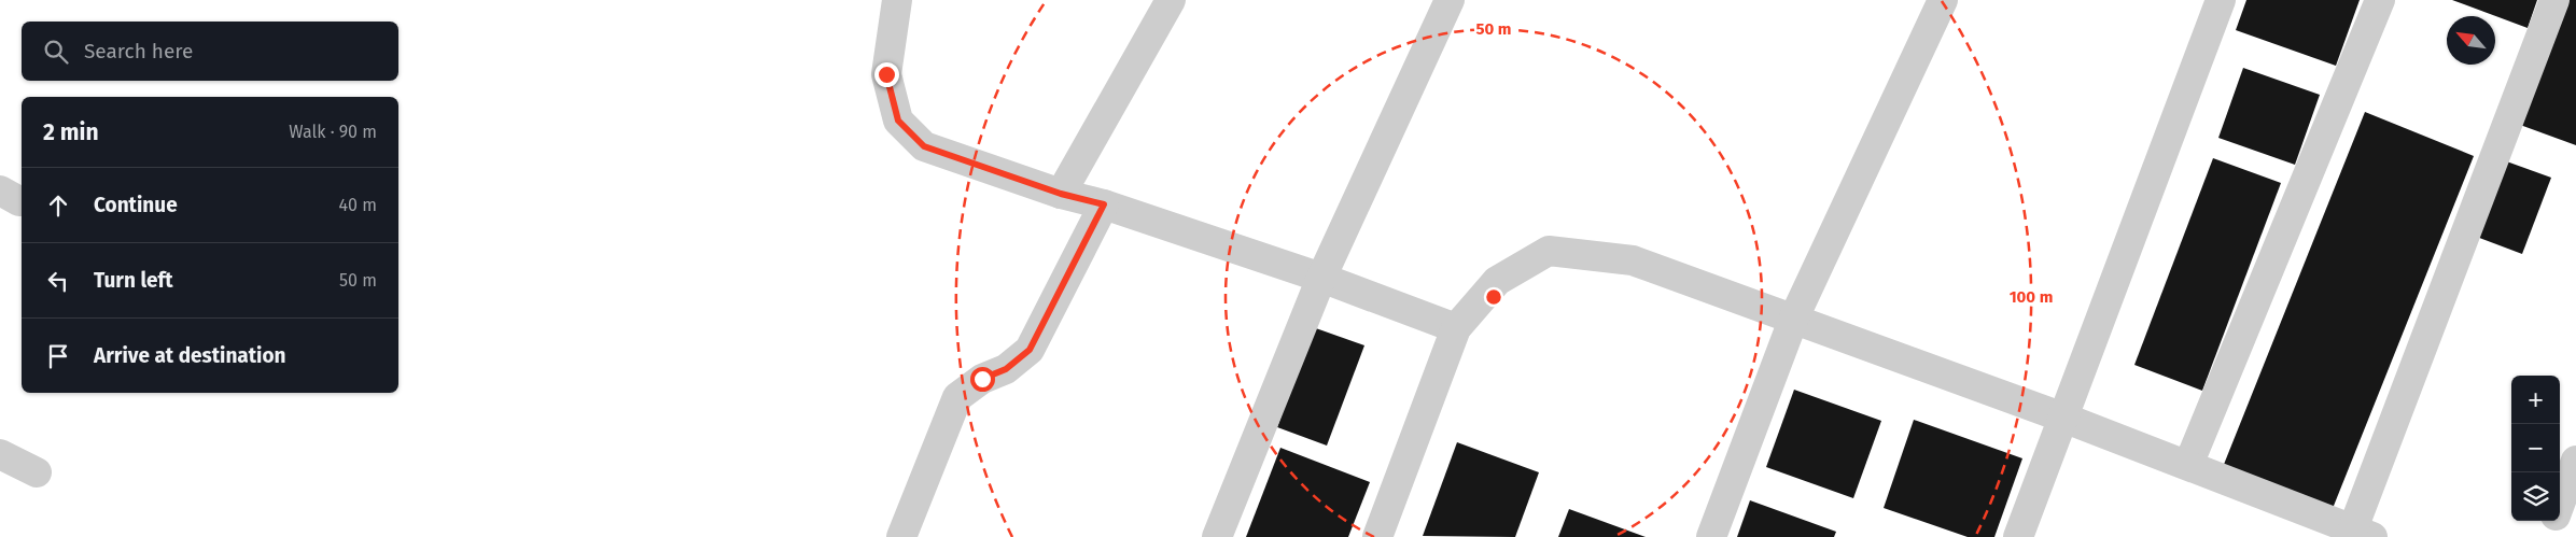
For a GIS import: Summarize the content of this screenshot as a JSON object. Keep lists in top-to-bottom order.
{
  "north": "top left",
  "page": {
    "search": "Search here",
    "heading": ["2 min", "Walk · 90 m"],
    "list": [
      ["Continue", "40 m"],
      ["Turn left", "50 m"],
      "Arrive at destination"
    ],
    "map_buttons": ["+", "−"]
  },
  "rings": ["50 m", "100 m"]
}
